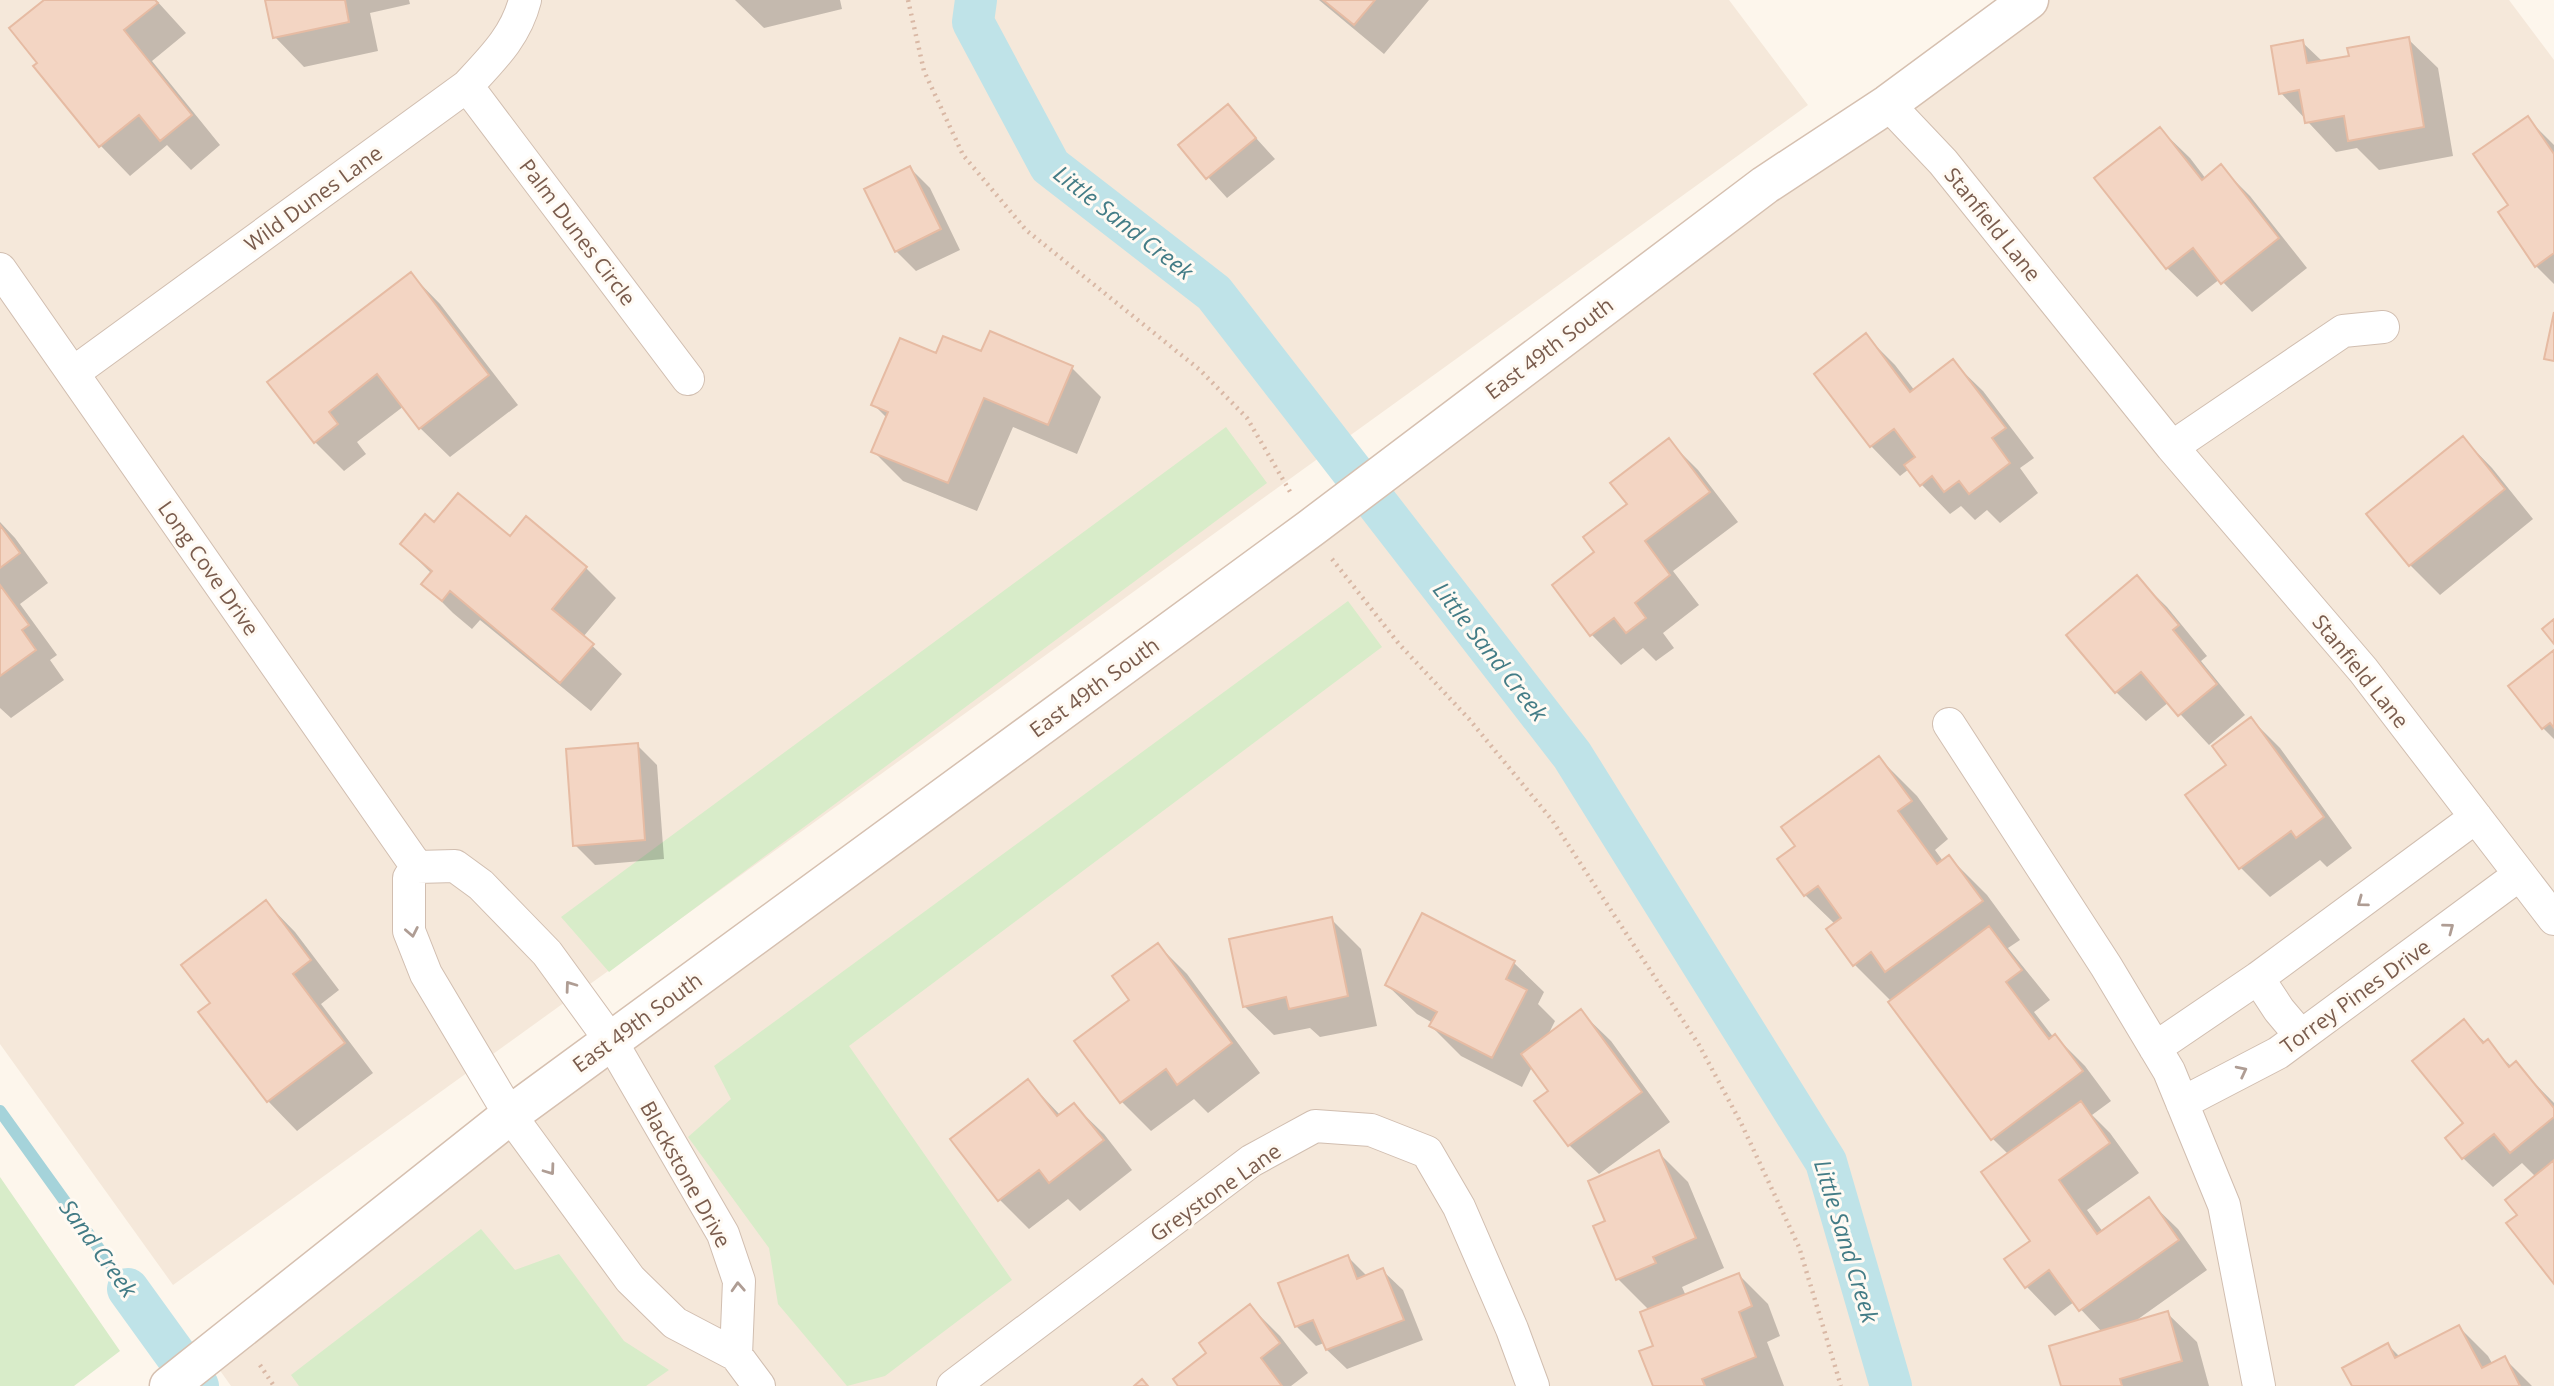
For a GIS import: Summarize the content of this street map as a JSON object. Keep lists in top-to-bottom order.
{
  "streets": {
    "street": [
      "Wild Dunes Lane",
      "Stanfield Lane",
      "Palm Dunes Circle",
      "East 49th South",
      "Long Cove Drive",
      "Torrey Pines Drive",
      "Blackstone Drive",
      "Greystone Lane"
    ]
  },
  "crossings": [
    ["Wild Dunes Lane", "Palm Dunes Circle"],
    ["Wild Dunes Lane", "Long Cove Drive"],
    ["Stanfield Lane", "East 49th South"],
    ["Stanfield Lane", "Torrey Pines Drive"],
    ["East 49th South", "Blackstone Drive"]
  ],
  "water": ["Little Sand Creek", "Sand Creek"]
}
